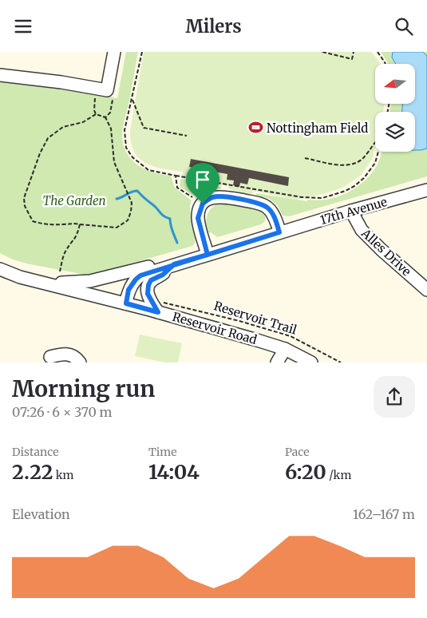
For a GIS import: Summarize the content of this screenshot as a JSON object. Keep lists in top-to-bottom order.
{
  "streets": {
    "street": ["17th Avenue", "Alles Drive", "Reservoir Road"],
    "path": ["Reservoir Trail"]
  },
  "crossings": [
    ["17th Avenue", "Alles Drive"],
    ["17th Avenue", "Reservoir Road"],
    ["Reservoir Trail", "Reservoir Road"]
  ],
  "parks": ["The Garden"],
  "places": {
    "sports": ["Nottingham Field"]
  },
  "north": "left",
  "page": {
    "header": "Milers",
    "heading": ["Morning run", "07:26 · 6 × 370 m"],
    "stats": [
      ["Distance", "2.22 km"],
      ["Time", "14:04"],
      ["Pace", "6:20 /km"]
    ],
    "chart": ["Elevation", "162–167 m"]
  }
}
